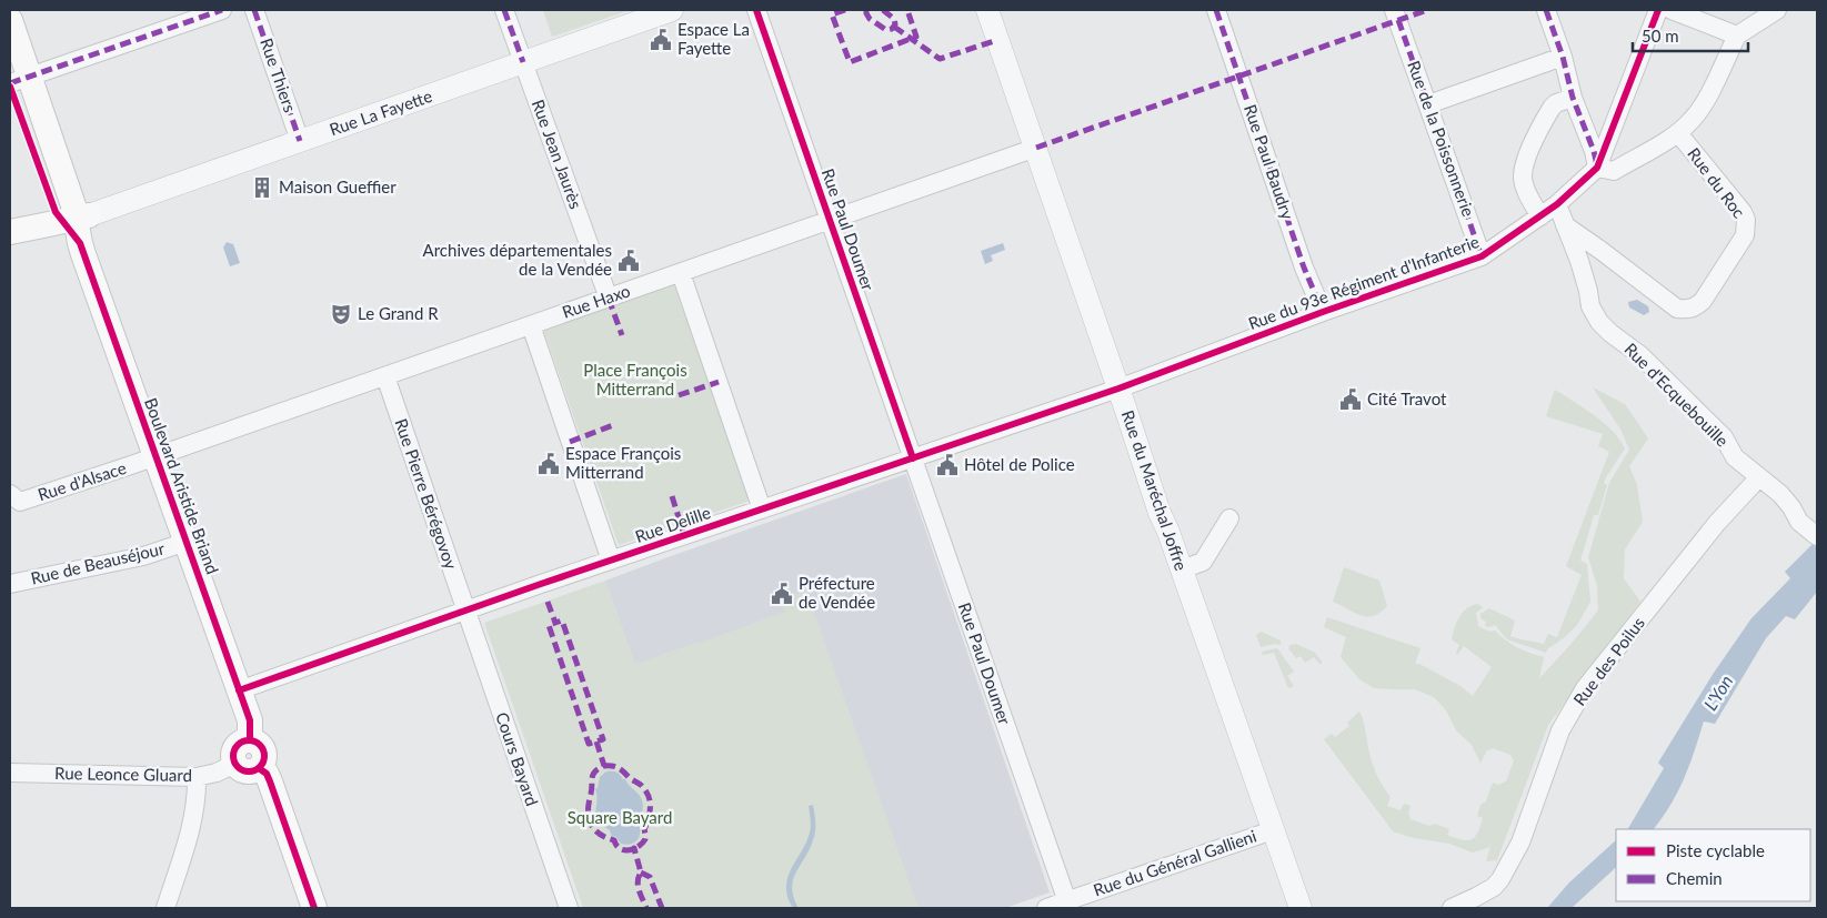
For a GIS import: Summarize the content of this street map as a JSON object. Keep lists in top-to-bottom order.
{
  "streets": {
    "main road": ["Boulevard Aristide Briand"],
    "street": [
      "Rue Thiers",
      "Rue La Fayette",
      "Rue de la Poissonnerie",
      "Rue Jean Jaurès",
      "Rue Paul Baudry",
      "Rue du Roc",
      "Rue Paul Doumer",
      "Rue du 93e Régiment d'Infanterie",
      "Rue Haxo",
      "Rue d'Ecquebouille",
      "Rue d'Alsace",
      "Rue du Maréchal Joffre",
      "Rue Pierre Bérégovoy",
      "Rue Delille",
      "Rue de Beauséjour",
      "Rue des Poilus",
      "Cours Bayard",
      "Rue Leonce Gluard",
      "Rue du Général Gallieni"
    ]
  },
  "crossings": [
    ["Rue Thiers", "Rue La Fayette"],
    ["Rue La Fayette", "Rue Jean Jaurès"],
    ["Rue La Fayette", "Boulevard Aristide Briand"],
    ["Rue de la Poissonnerie", "Rue du 93e Régiment d'Infanterie"],
    ["Rue Jean Jaurès", "Rue Haxo"],
    ["Rue Paul Baudry", "Rue du 93e Régiment d'Infanterie"],
    ["Rue du Roc", "Rue d'Ecquebouille"],
    ["Rue Paul Doumer", "Rue Haxo"],
    ["Rue Paul Doumer", "Rue Delille"],
    ["Rue Paul Doumer", "Rue du Général Gallieni"],
    ["Rue du 93e Régiment d'Infanterie", "Rue d'Ecquebouille"],
    ["Rue du 93e Régiment d'Infanterie", "Rue du Maréchal Joffre"],
    ["Rue du 93e Régiment d'Infanterie", "Rue Delille"],
    ["Rue Haxo", "Rue d'Alsace"],
    ["Rue Haxo", "Boulevard Aristide Briand"],
    ["Rue Haxo", "Rue du Maréchal Joffre"],
    ["Rue Haxo", "Rue Pierre Bérégovoy"],
    ["Rue d'Ecquebouille", "Rue des Poilus"],
    ["Rue d'Alsace", "Boulevard Aristide Briand"],
    ["Boulevard Aristide Briand", "Rue Delille"],
    ["Boulevard Aristide Briand", "Rue de Beauséjour"],
    ["Boulevard Aristide Briand", "Rue Leonce Gluard"],
    ["Rue du Maréchal Joffre", "Rue Delille"],
    ["Rue du Maréchal Joffre", "Rue du Général Gallieni"],
    ["Rue Pierre Bérégovoy", "Rue Delille"],
    ["Rue Pierre Bérégovoy", "Cours Bayard"],
    ["Rue Delille", "Cours Bayard"]
  ],
  "water": ["L'Yon"],
  "parks": ["Place François Mitterrand", "Square Bayard"],
  "places": {
    "public building": [
      "Espace La Fayette",
      "Archives départementales de la Vendée",
      "Cité Travot",
      "Espace François Mitterrand",
      "Hôtel de Police",
      "Préfecture de Vendée"
    ],
    "building": ["Maison Gueffier"],
    "theatre": ["Le Grand R"]
  },
  "legend": ["Piste cyclable", "Chemin"],
  "scale_bar": "50 m"
}
